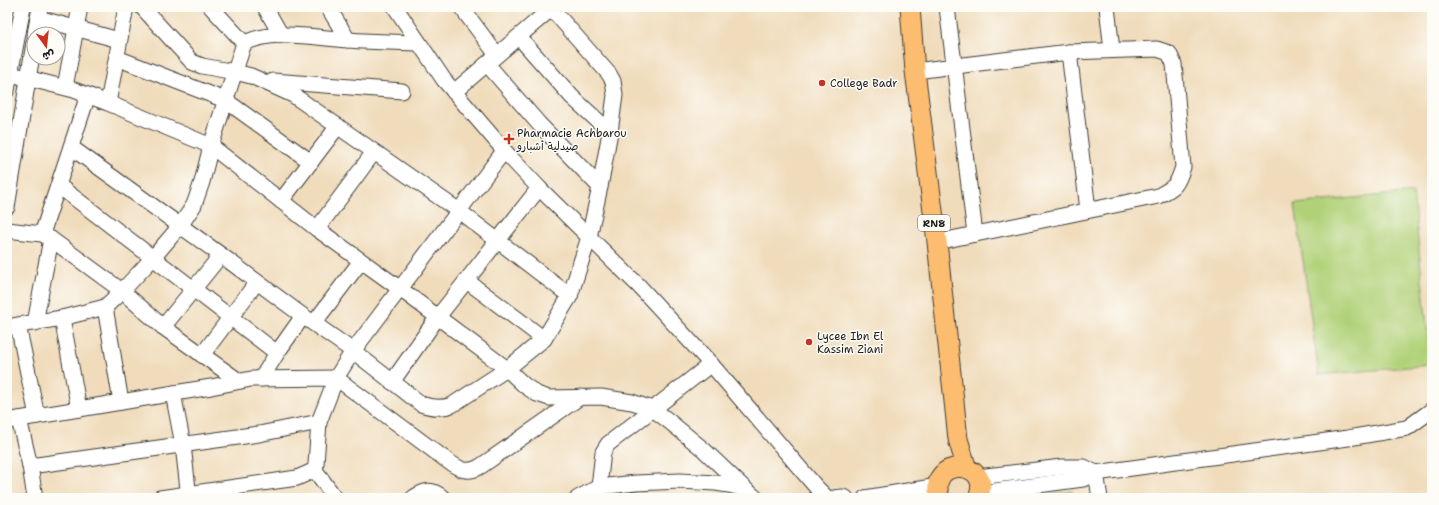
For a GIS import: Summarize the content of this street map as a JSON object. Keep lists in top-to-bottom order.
{
  "streets": {
    "main road": ["RN8"]
  },
  "places": {
    "other": ["College Badr", "Lycee Ibn El Kassim Ziani"],
    "health": ["Pharmacie Achbarou صيدلية أشبارو"]
  },
  "north": "bottom"
}
